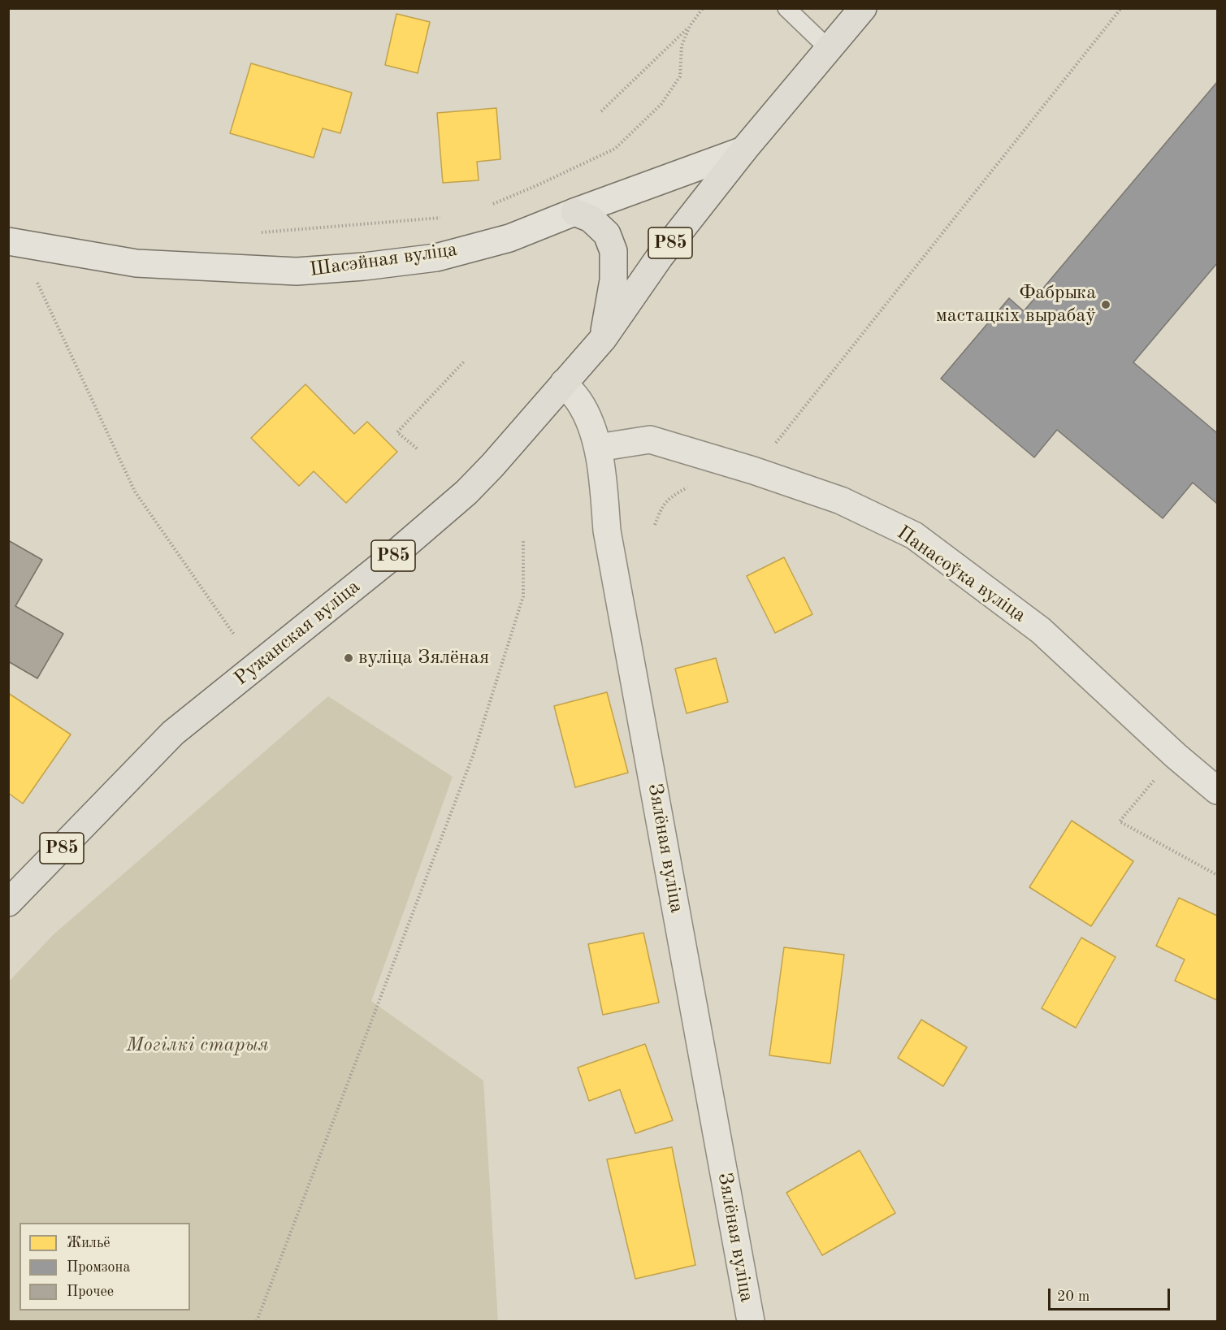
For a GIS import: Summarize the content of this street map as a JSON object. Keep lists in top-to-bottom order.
{
  "streets": {
    "main road": ["Р85", "Ружанская вуліца"],
    "street": ["Шасэйная вуліца", "Панасоўка вуліца", "Зялёная вуліца"]
  },
  "crossings": [
    ["Р85", "Шасэйная вуліца"],
    ["Р85", "Ружанская вуліца"],
    ["Шасэйная вуліца", "Ружанская вуліца"],
    ["Панасоўка вуліца", "Зялёная вуліца"],
    ["Ружанская вуліца", "Зялёная вуліца"]
  ],
  "parks": ["Могілкі старыя"],
  "places": ["Фабрыка мастацкіх вырабаў", "вуліца Зялёная"],
  "legend": ["Жильё", "Промзона", "Прочее"],
  "scale_bar": "20 m"
}
